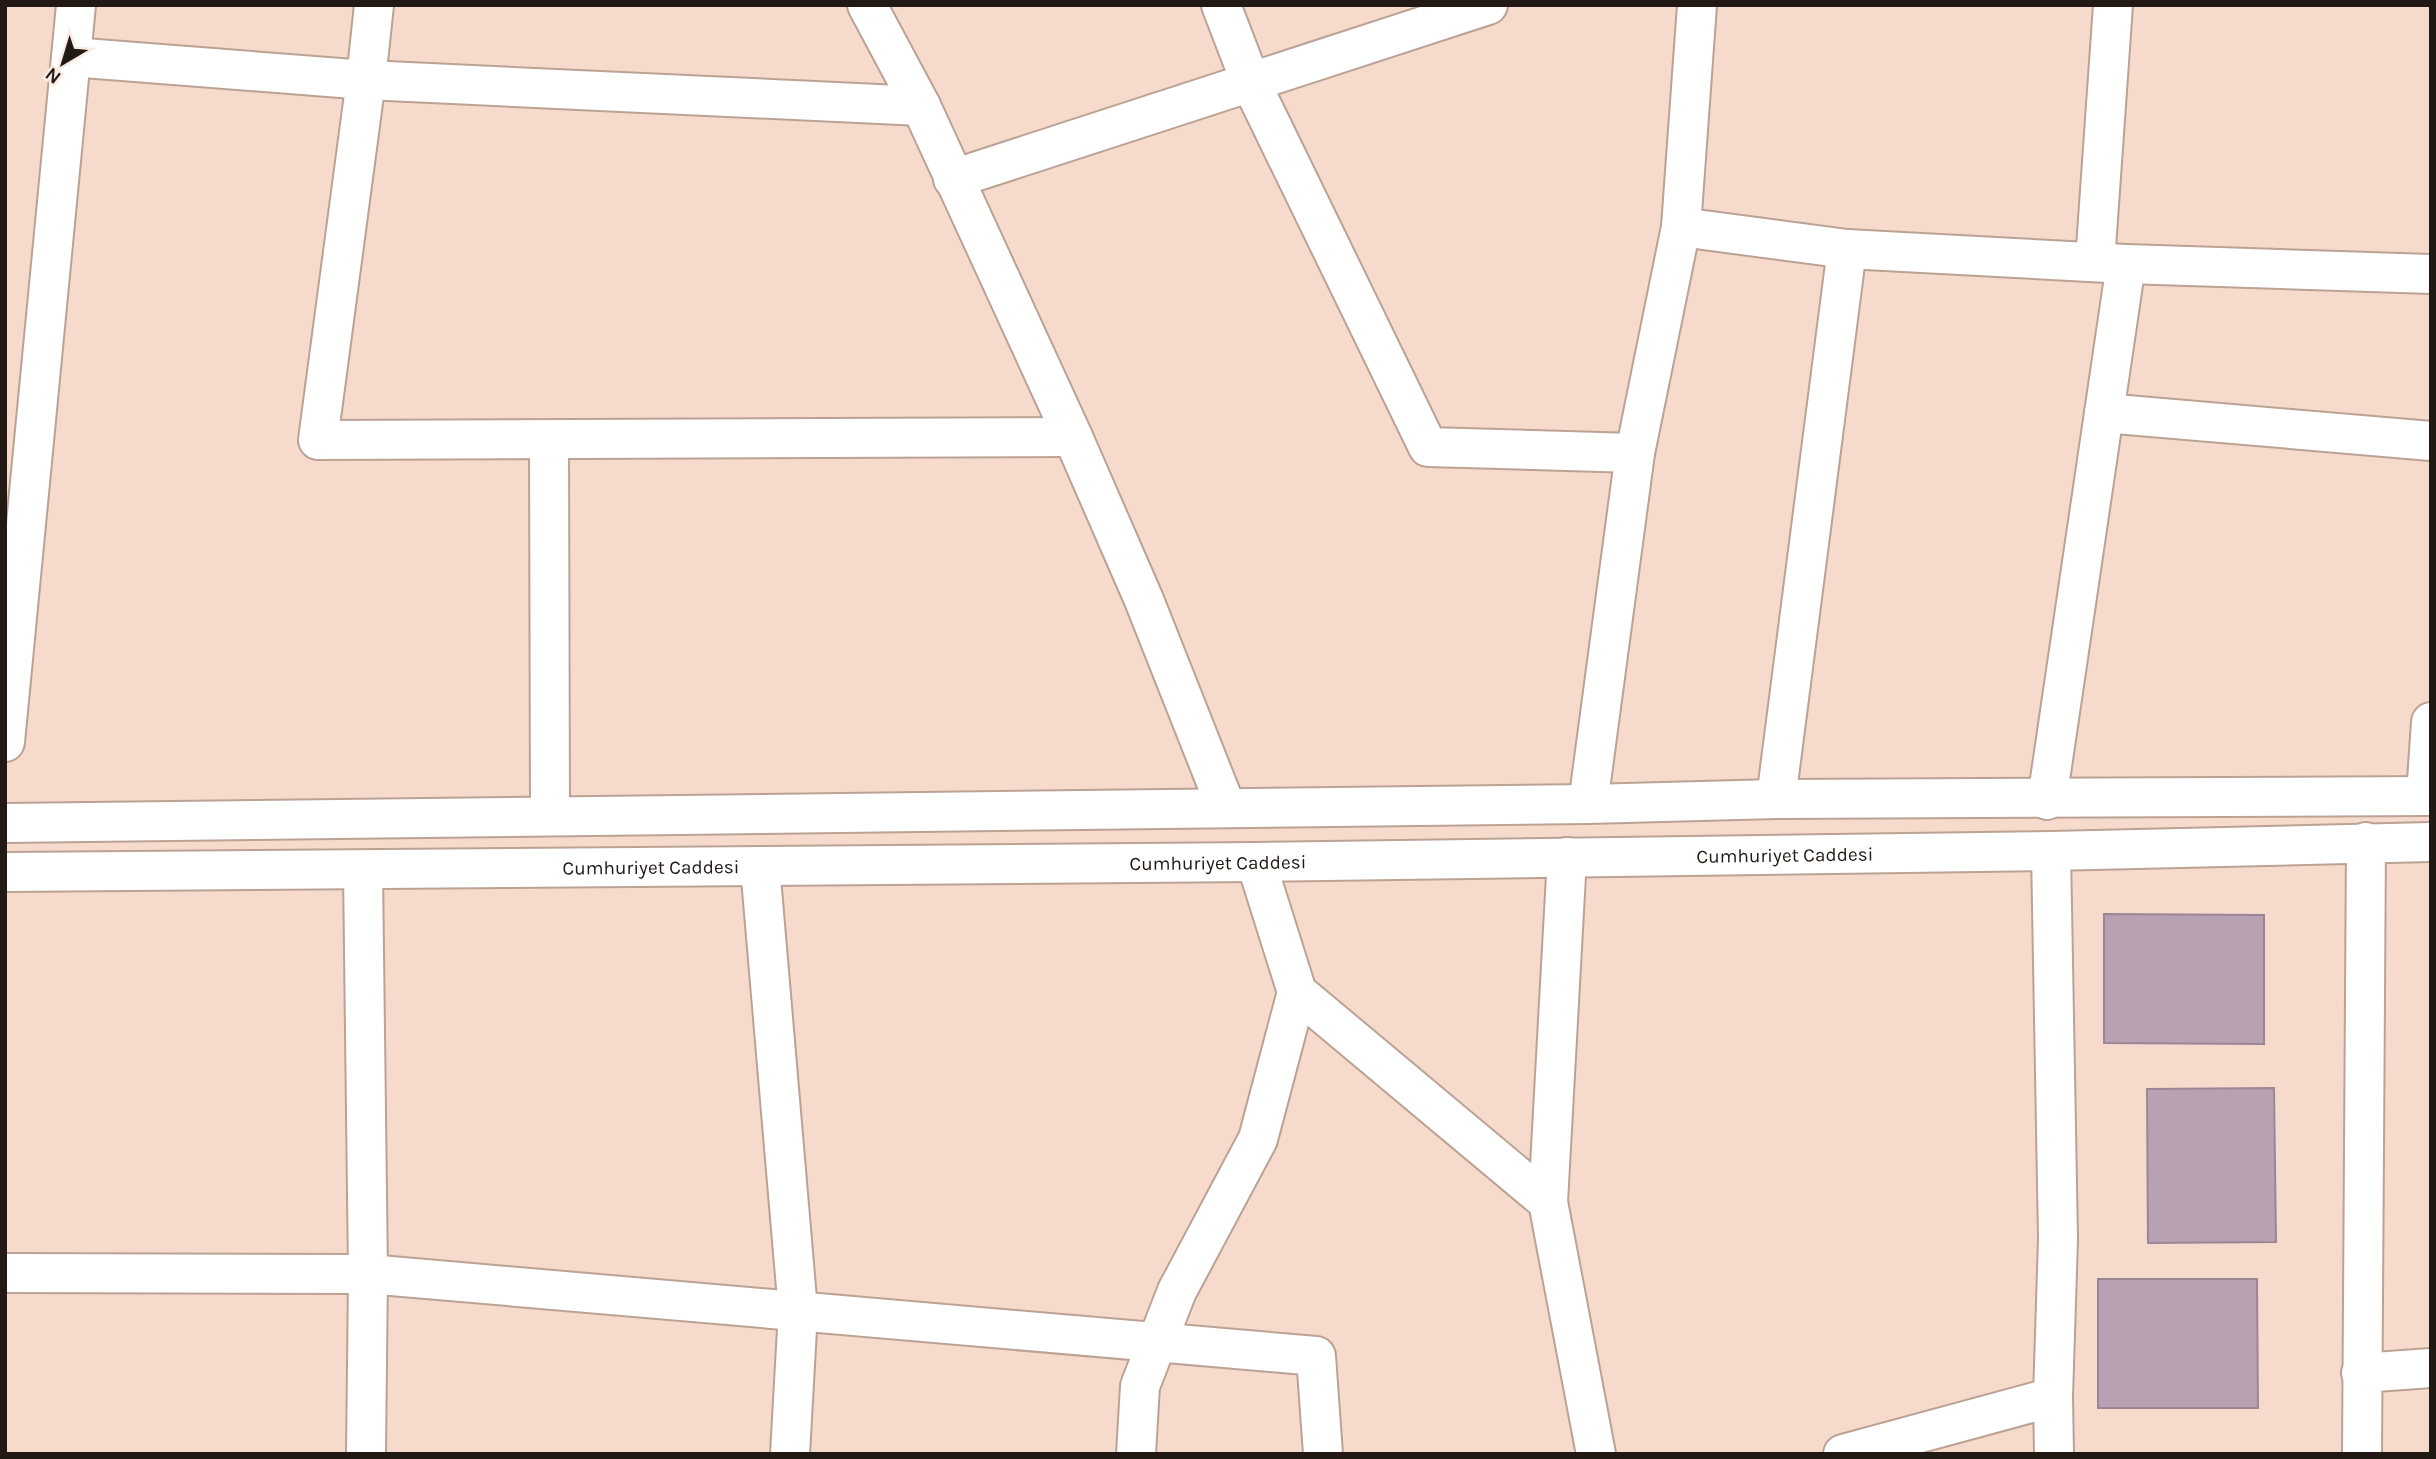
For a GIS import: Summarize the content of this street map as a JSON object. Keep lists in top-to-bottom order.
{
  "streets": {
    "street": ["Cumhuriyet Caddesi"]
  },
  "north": "bottom left"
}
